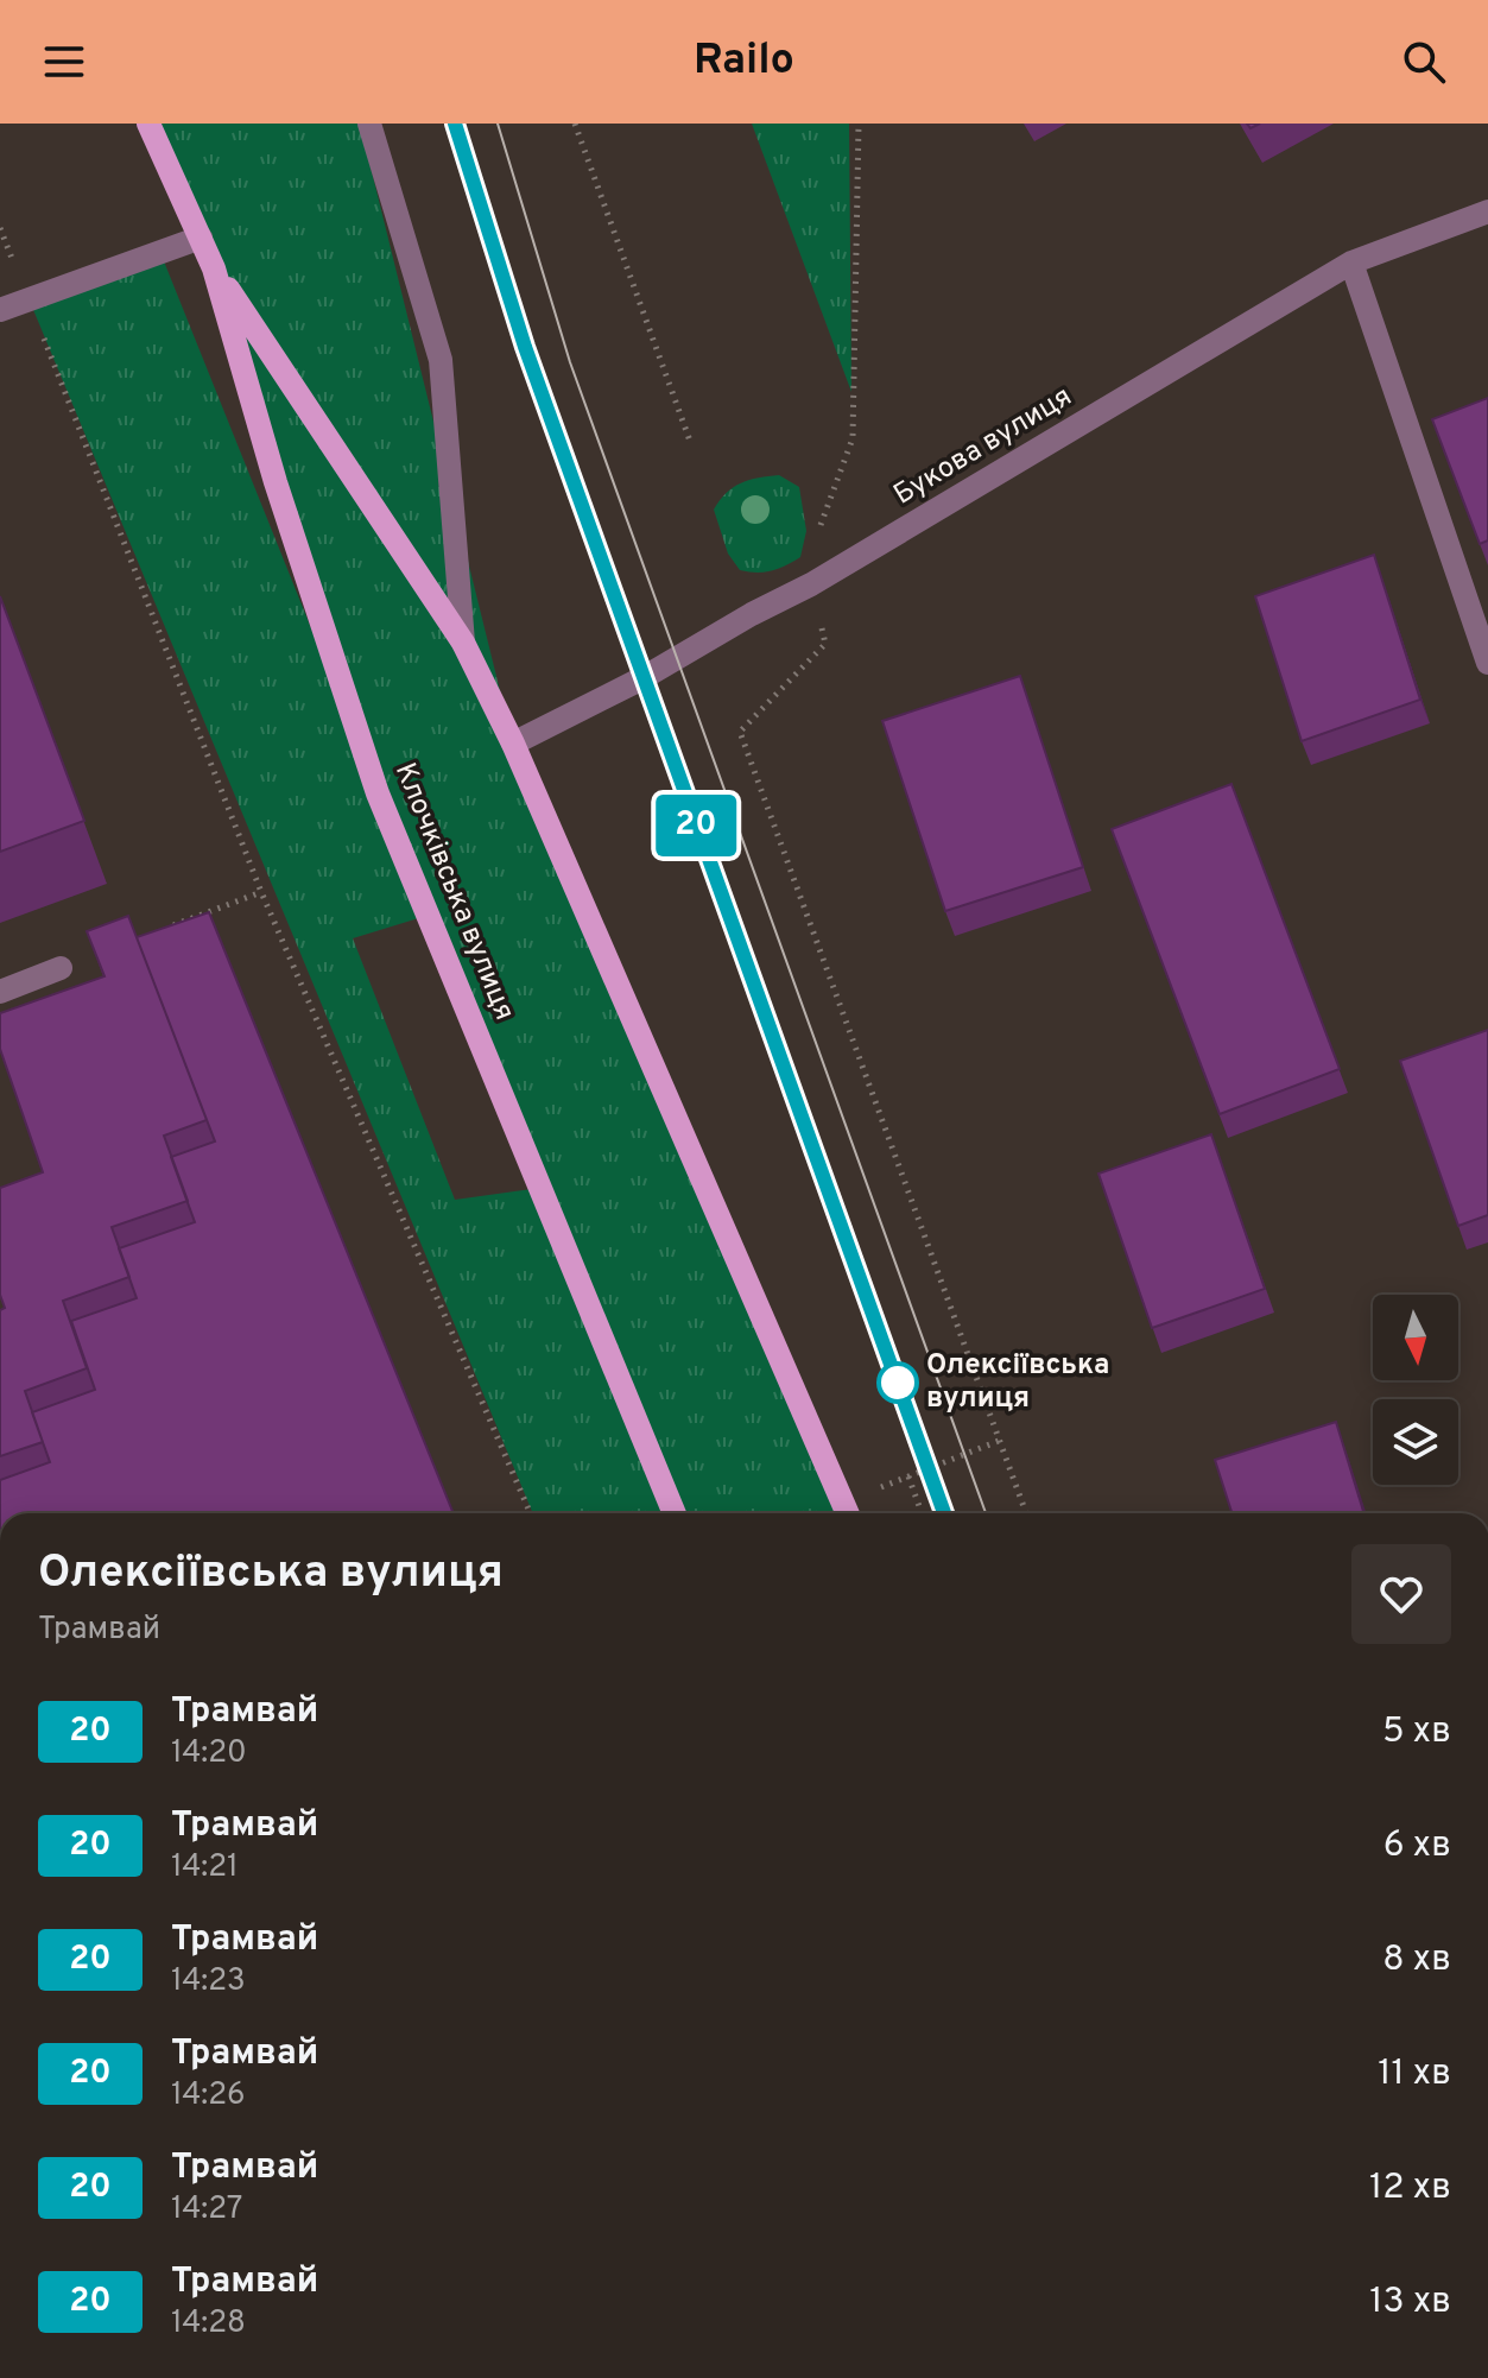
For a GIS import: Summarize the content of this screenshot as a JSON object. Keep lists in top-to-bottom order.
{
  "streets": {
    "main road": ["Клочківська вулиця"],
    "street": ["Букова вулиця"]
  },
  "crossings": [
    ["Букова вулиця", "Клочківська вулиця"]
  ],
  "places": ["Олексіївська вулиця"],
  "lines": ["tram line 20"],
  "north": "bottom",
  "page": {
    "header": "Railo",
    "on_map": "20",
    "heading": ["Олексіївська вулиця", "Трамвай"],
    "list": [
      {
        "mark": "20",
        "name": "Трамвай",
        "note": "14:20",
        "value": "5 хв"
      },
      {
        "mark": "20",
        "name": "Трамвай",
        "note": "14:21",
        "value": "6 хв"
      },
      {
        "mark": "20",
        "name": "Трамвай",
        "note": "14:23",
        "value": "8 хв"
      },
      {
        "mark": "20",
        "name": "Трамвай",
        "note": "14:26",
        "value": "11 хв"
      },
      {
        "mark": "20",
        "name": "Трамвай",
        "note": "14:27",
        "value": "12 хв"
      },
      {
        "mark": "20",
        "name": "Трамвай",
        "note": "14:28",
        "value": "13 хв"
      }
    ]
  }
}
